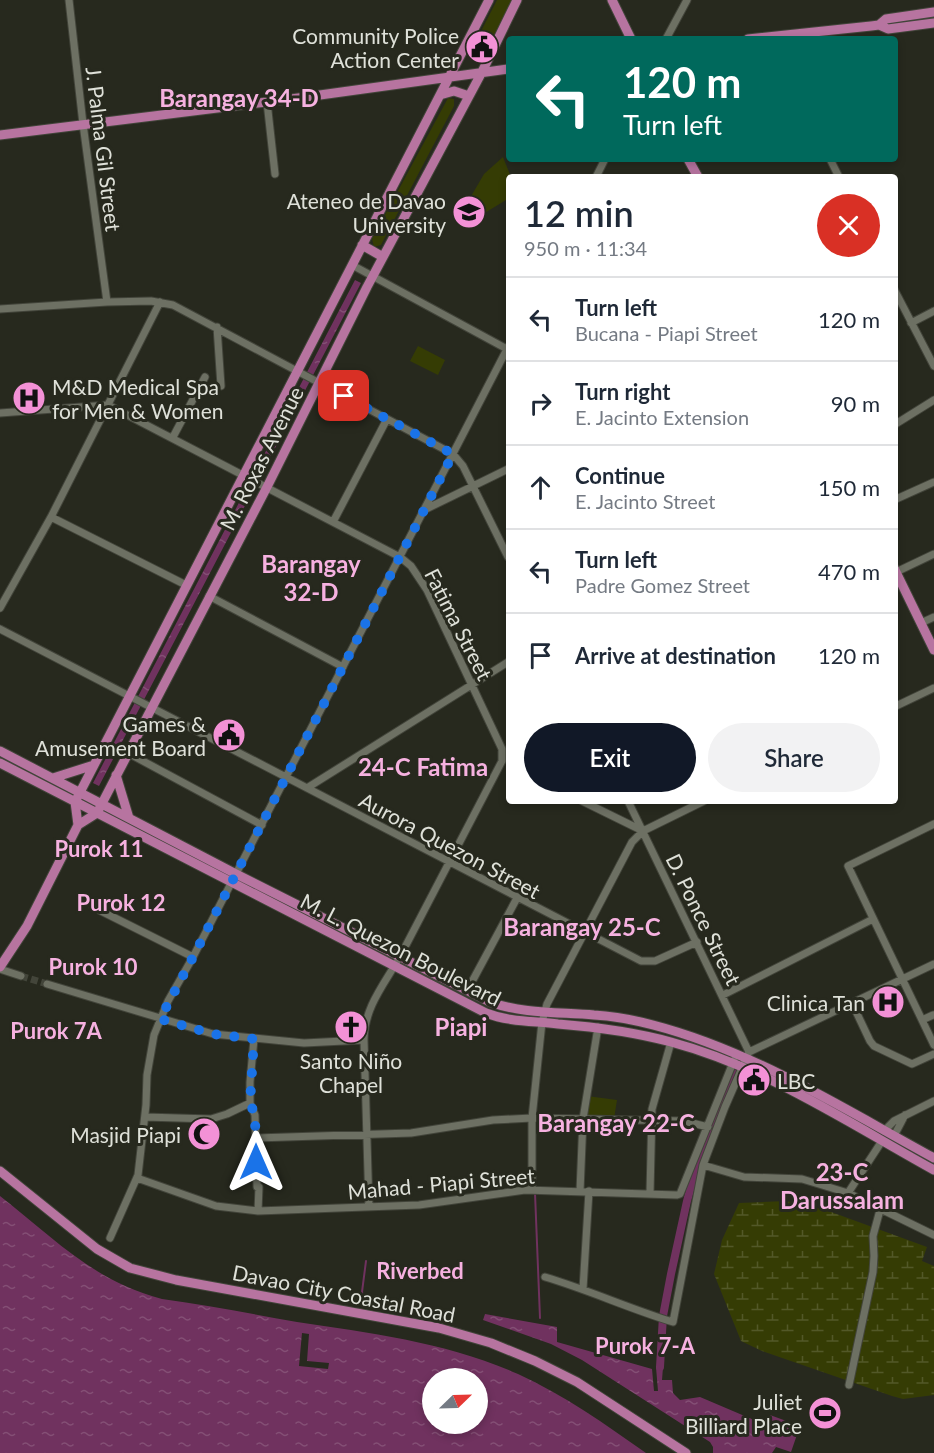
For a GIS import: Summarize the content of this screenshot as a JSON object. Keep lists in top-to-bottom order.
{
  "streets": {
    "main road": ["M. Roxas Avenue", "M. L. Quezon Boulevard", "Davao City Coastal Road"],
    "street": [
      "J. Palma Gil Street",
      "Fatima Street",
      "Aurora Quezon Street",
      "D. Ponce Street",
      "Mahad - Piapi Street"
    ]
  },
  "crossings": [
    ["M. Roxas Avenue", "Aurora Quezon Street"],
    ["M. Roxas Avenue", "M. L. Quezon Boulevard"],
    ["Fatima Street", "Aurora Quezon Street"],
    ["Fatima Street", "M. L. Quezon Boulevard"],
    ["Fatima Street", "Mahad - Piapi Street"],
    ["Aurora Quezon Street", "D. Ponce Street"],
    ["D. Ponce Street", "M. L. Quezon Boulevard"]
  ],
  "districts": [
    "Barangay 34-D",
    "Barangay 32-D",
    "24-C Fatima",
    "Purok 11",
    "Purok 12",
    "Barangay 25-C",
    "Purok 10",
    "Piapi",
    "Purok 7A",
    "Barangay 22-C",
    "23-C Darussalam",
    "Riverbed",
    "Purok 7-A"
  ],
  "places": {
    "public building": ["Community Police Action Center", "Games & Amusement Board", "LBC"],
    "school or university": ["Ateneo de Davao University"],
    "hospital": ["M&D Medical Spa for Men & Women", "Clinica Tan"],
    "church": ["Santo Niño Chapel"],
    "mosque": ["Masjid Piapi"],
    "sports": ["Juliet Billiard Place"]
  },
  "north": "top right",
  "page": {
    "turn": ["120 m", "Turn left"],
    "heading": ["12 min", "950 m · 11:34"],
    "list": [
      {
        "name": "Turn left",
        "note": "Bucana - Piapi Street",
        "value": "120 m"
      },
      {
        "name": "Turn right",
        "note": "E. Jacinto Extension",
        "value": "90 m"
      },
      {
        "name": "Continue",
        "note": "E. Jacinto Street",
        "value": "150 m"
      },
      {
        "name": "Turn left",
        "note": "Padre Gomez Street",
        "value": "470 m"
      },
      {
        "name": "Arrive at destination",
        "value": "120 m"
      }
    ],
    "buttons": ["Exit", "Share"]
  }
}
